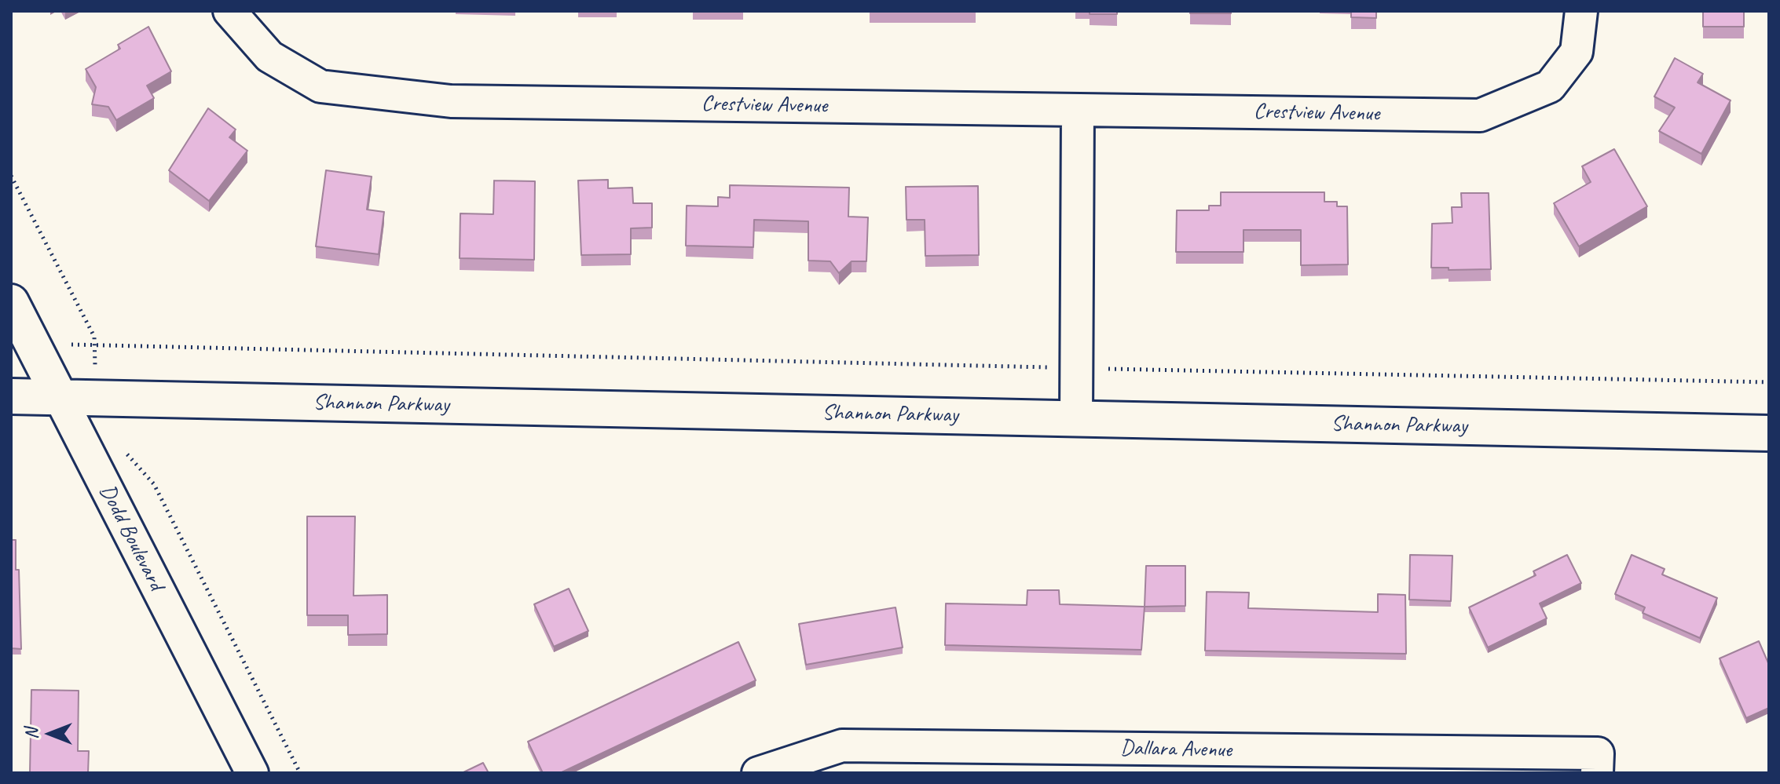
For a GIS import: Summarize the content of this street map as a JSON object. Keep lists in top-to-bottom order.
{
  "streets": {
    "street": [
      "Crestview Avenue",
      "Shannon Parkway",
      "Dodd Boulevard",
      "Dallara Avenue"
    ]
  },
  "crossings": [
    ["Shannon Parkway", "Dodd Boulevard"]
  ],
  "north": "left"
}
